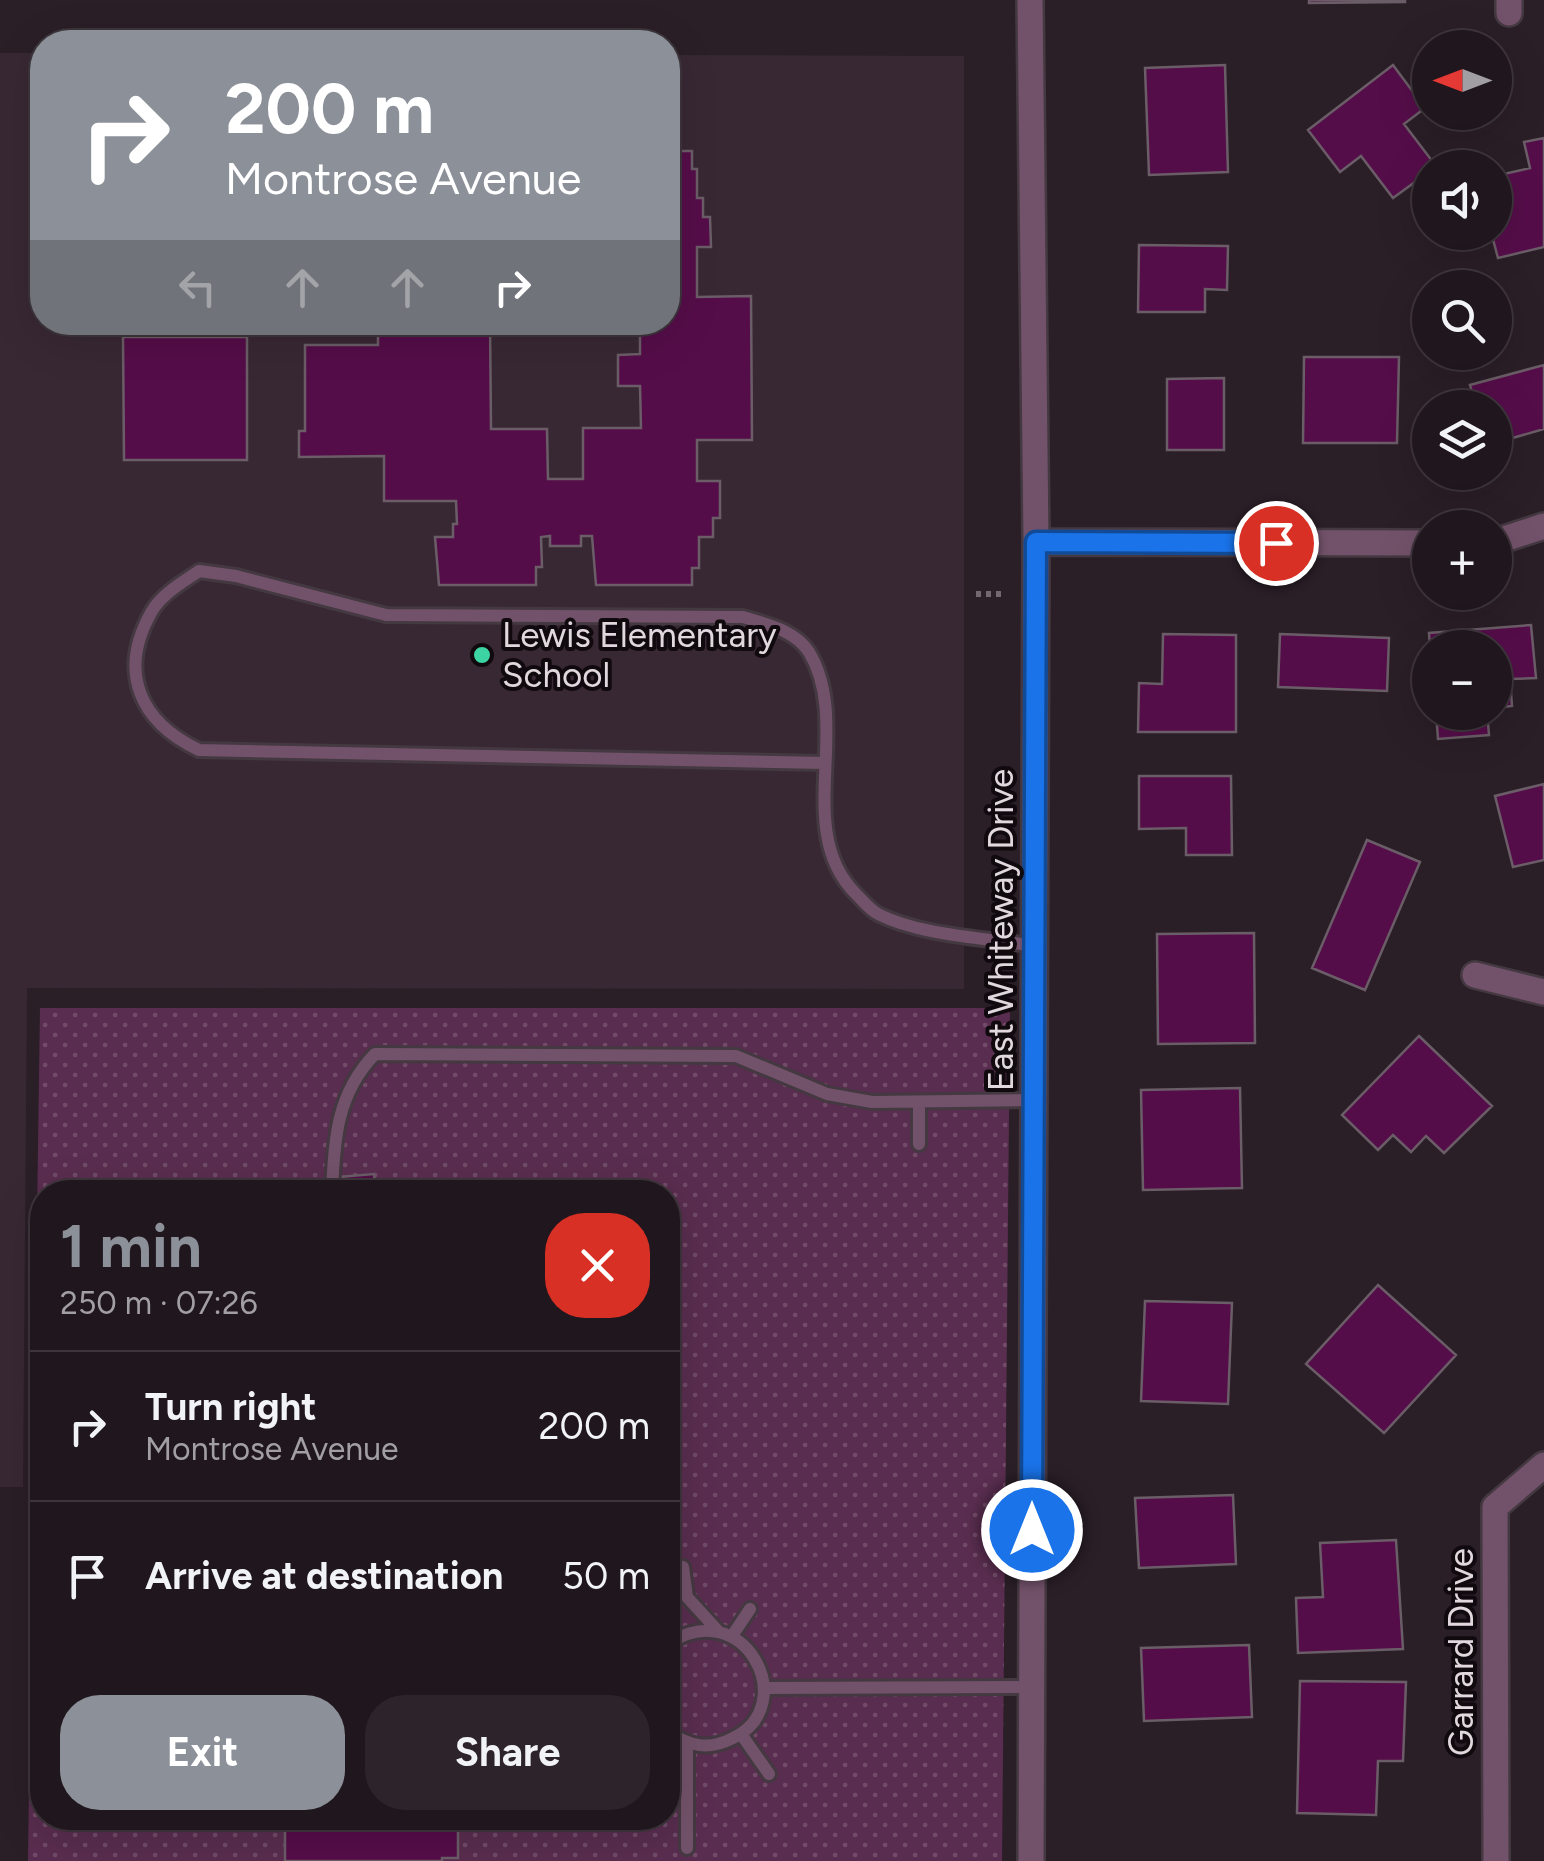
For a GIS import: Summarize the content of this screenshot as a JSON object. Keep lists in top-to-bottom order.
{
  "streets": {
    "street": ["East Whiteway Drive", "Garrard Drive"]
  },
  "places": ["Lewis Elementary School"],
  "north": "left",
  "page": {
    "map_buttons": ["+", "−"],
    "turn": ["200 m", "Montrose Avenue"],
    "heading": ["1 min", "250 m · 07:26"],
    "list": [
      {
        "name": "Turn right",
        "note": "Montrose Avenue",
        "value": "200 m"
      },
      {
        "name": "Arrive at destination",
        "value": "50 m"
      }
    ],
    "buttons": ["Exit", "Share"]
  }
}
